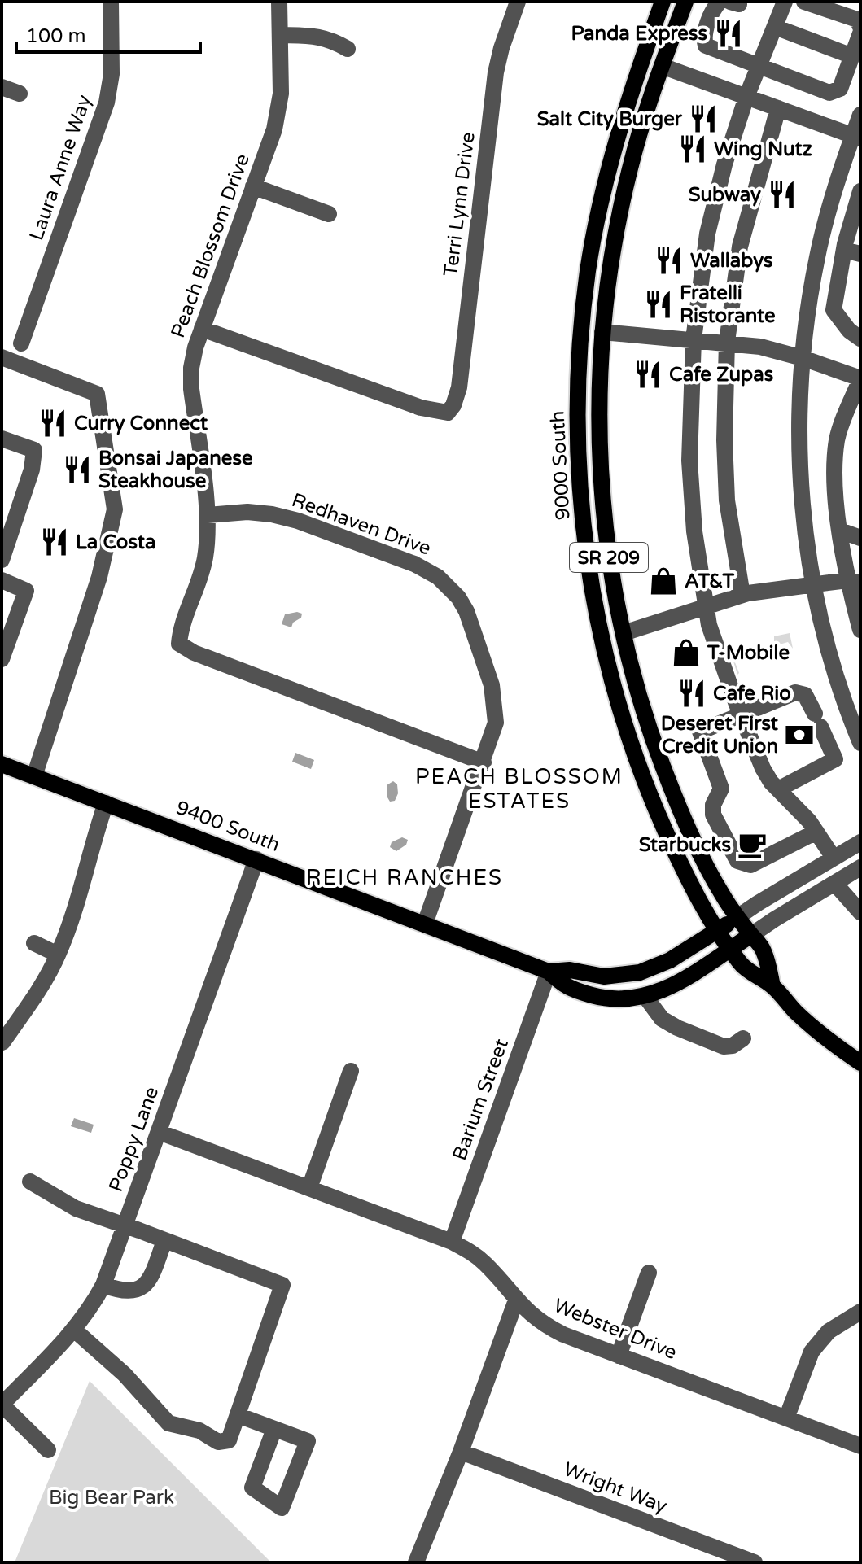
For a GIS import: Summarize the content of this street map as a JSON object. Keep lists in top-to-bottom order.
{
  "streets": {
    "main road": ["9000 South", "SR 209", "9400 South"],
    "street": [
      "Laura Anne Way",
      "Terri Lynn Drive",
      "Peach Blossom Drive",
      "Redhaven Drive",
      "Barium Street",
      "Poppy Lane",
      "Webster Drive",
      "Wright Way"
    ]
  },
  "crossings": [
    ["Terri Lynn Drive", "Peach Blossom Drive"],
    ["Peach Blossom Drive", "Redhaven Drive"],
    ["9000 South", "SR 209"],
    ["9000 South", "9400 South"],
    ["Redhaven Drive", "9400 South"],
    ["SR 209", "9400 South"],
    ["9400 South", "Barium Street"],
    ["9400 South", "Poppy Lane"],
    ["Barium Street", "Webster Drive"],
    ["Poppy Lane", "Webster Drive"]
  ],
  "districts": ["PEACH BLOSSOM ESTATES", "REICH RANCHES"],
  "parks": ["Big Bear Park"],
  "places": {
    "restaurant": [
      "Panda Express",
      "Salt City Burger",
      "Wing Nutz",
      "Subway",
      "Wallabys",
      "Fratelli Ristorante",
      "Cafe Zupas",
      "Curry Connect",
      "Bonsai Japanese Steakhouse",
      "La Costa",
      "Cafe Rio"
    ],
    "shop": ["AT&T", "T-Mobile"],
    "bank": ["Deseret First Credit Union"],
    "cafe": ["Starbucks"]
  },
  "scale_bar": "100 m"
}
